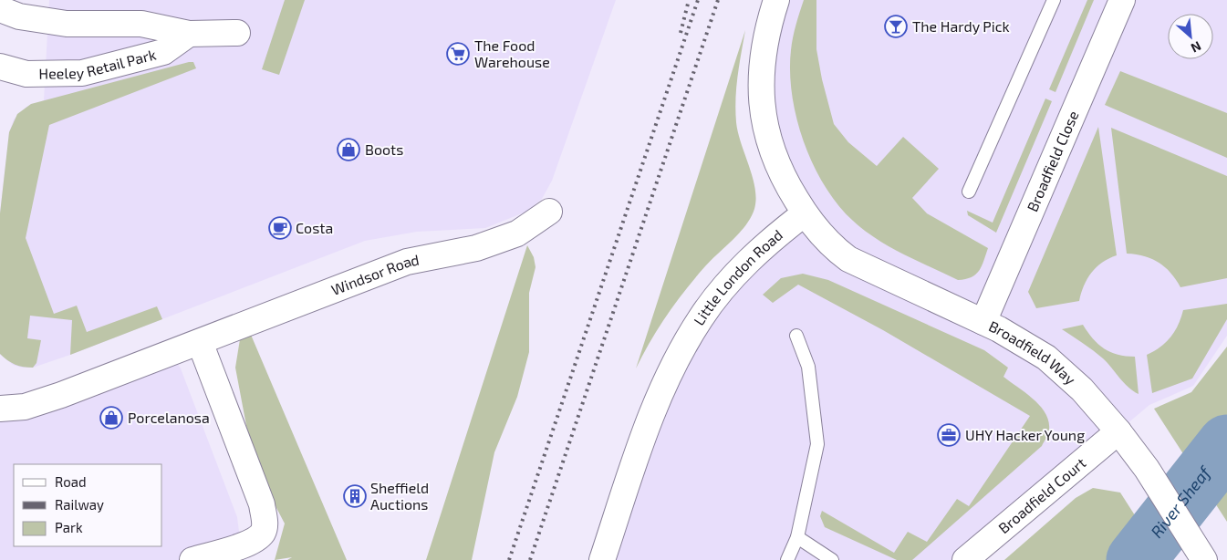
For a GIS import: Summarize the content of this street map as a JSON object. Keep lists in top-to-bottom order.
{
  "streets": {
    "street": [
      "Heeley Retail Park",
      "Broadfield Close",
      "Windsor Road",
      "Little London Road",
      "Broadfield Way",
      "Broadfield Court"
    ]
  },
  "crossings": [
    ["Broadfield Close", "Broadfield Way"],
    ["Little London Road", "Broadfield Way"],
    ["Broadfield Way", "Broadfield Court"]
  ],
  "water": ["River Sheaf"],
  "places": {
    "bar": ["The Hardy Pick"],
    "supermarket": ["The Food Warehouse"],
    "shop": ["Boots", "Porcelanosa"],
    "cafe": ["Costa"],
    "office": ["UHY Hacker Young"],
    "building": ["Sheffield Auctions"]
  },
  "legend": ["Road", "Railway", "Park"],
  "north": "bottom right"
}
